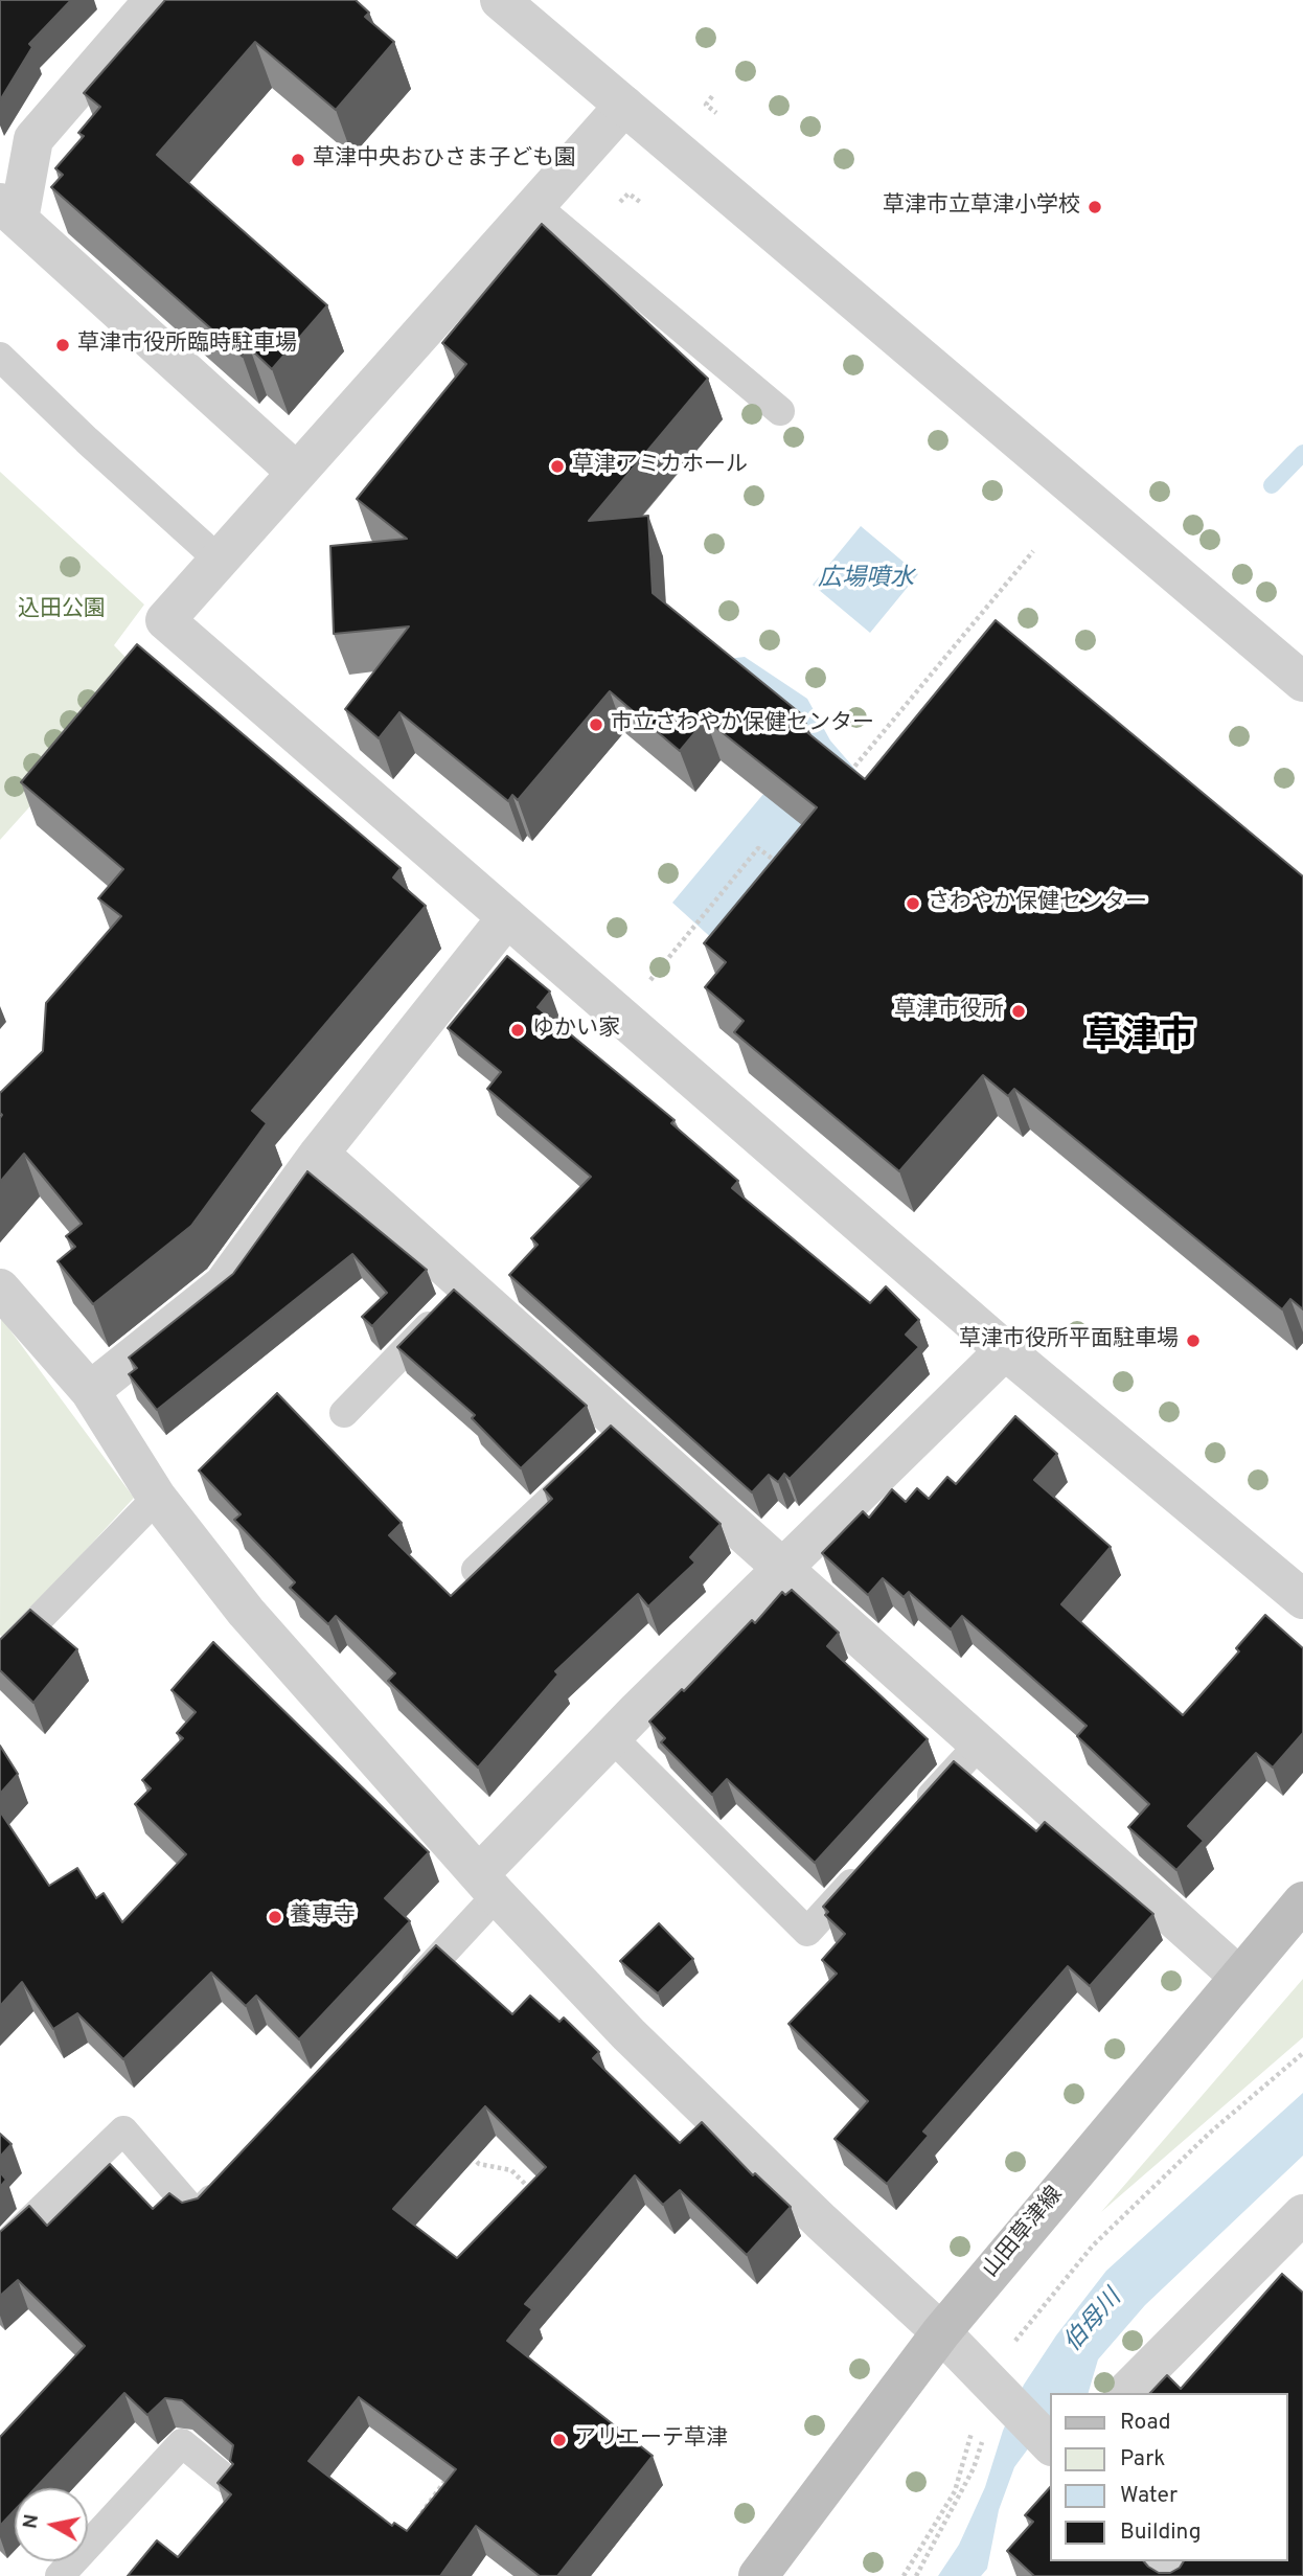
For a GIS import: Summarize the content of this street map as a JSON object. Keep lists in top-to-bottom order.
{
  "streets": {
    "main road": ["山田草津線"]
  },
  "districts": ["草津市"],
  "water": ["広場噴水", "伯母川"],
  "parks": ["込田公園"],
  "places": [
    "草津中央おひさま子ども園",
    "草津市立草津小学校",
    "草津市役所臨時駐車場",
    "草津アミカホール",
    "市立さわやか保健センター",
    "さわやか保健センター",
    "草津市役所",
    "ゆかい家",
    "草津市役所平面駐車場",
    "養専寺",
    "アリエーテ草津"
  ],
  "legend": [
    "Road",
    "Park",
    "Water",
    "Building"
  ],
  "north": "left"
}
